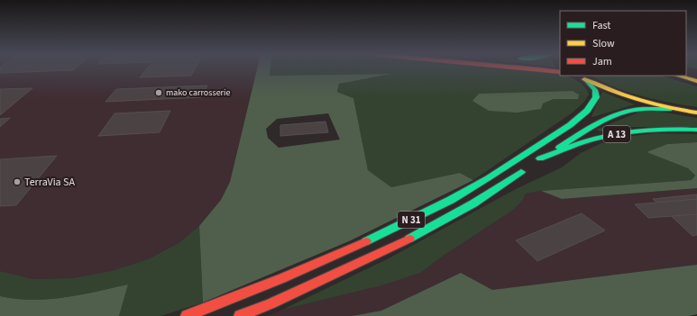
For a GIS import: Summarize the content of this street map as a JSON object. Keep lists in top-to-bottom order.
{
  "streets": {
    "main road": ["A 13", "N 31"]
  },
  "crossings": [
    ["A 13", "N 31"]
  ],
  "places": ["mako carrosserie", "TerraVia SA"],
  "legend": ["Fast", "Slow", "Jam"]
}
